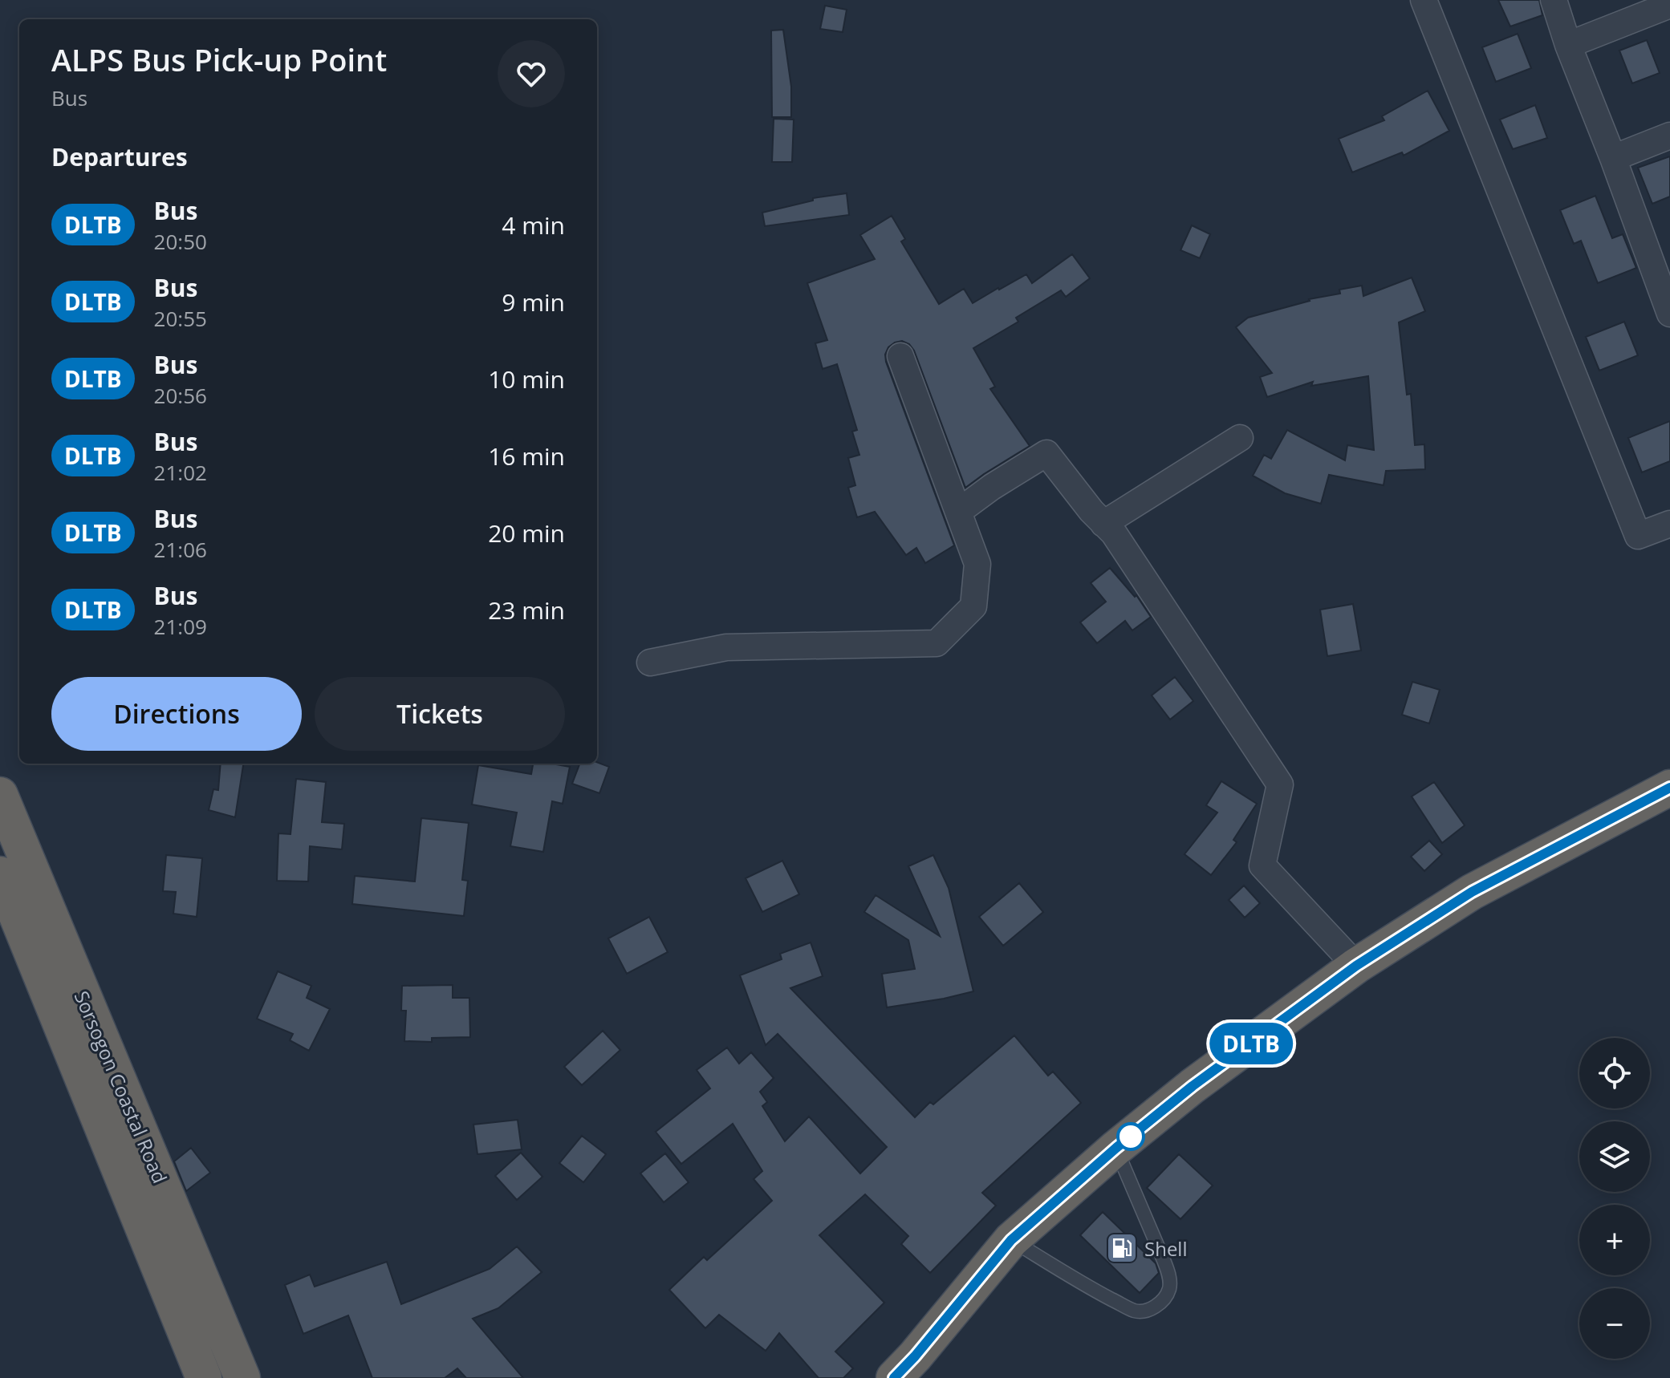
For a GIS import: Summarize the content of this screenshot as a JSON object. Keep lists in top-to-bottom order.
{
  "streets": {
    "highway": ["Sorsogon Coastal Road"]
  },
  "places": {
    "fuel station": ["Shell"]
  },
  "lines": ["bus line DLTB"],
  "page": {
    "on_map": "DLTB",
    "heading": [
      ["ALPS Bus Pick-up Point", "Bus"],
      "Departures"
    ],
    "list": [
      {
        "mark": "DLTB",
        "name": "Bus",
        "note": "20:50",
        "value": "4 min"
      },
      {
        "mark": "DLTB",
        "name": "Bus",
        "note": "20:55",
        "value": "9 min"
      },
      {
        "mark": "DLTB",
        "name": "Bus",
        "note": "20:56",
        "value": "10 min"
      },
      {
        "mark": "DLTB",
        "name": "Bus",
        "note": "21:02",
        "value": "16 min"
      },
      {
        "mark": "DLTB",
        "name": "Bus",
        "note": "21:06",
        "value": "20 min"
      },
      {
        "mark": "DLTB",
        "name": "Bus",
        "note": "21:09",
        "value": "23 min"
      }
    ],
    "buttons": ["Directions", "Tickets"],
    "map_buttons": ["+", "−"]
  }
}
